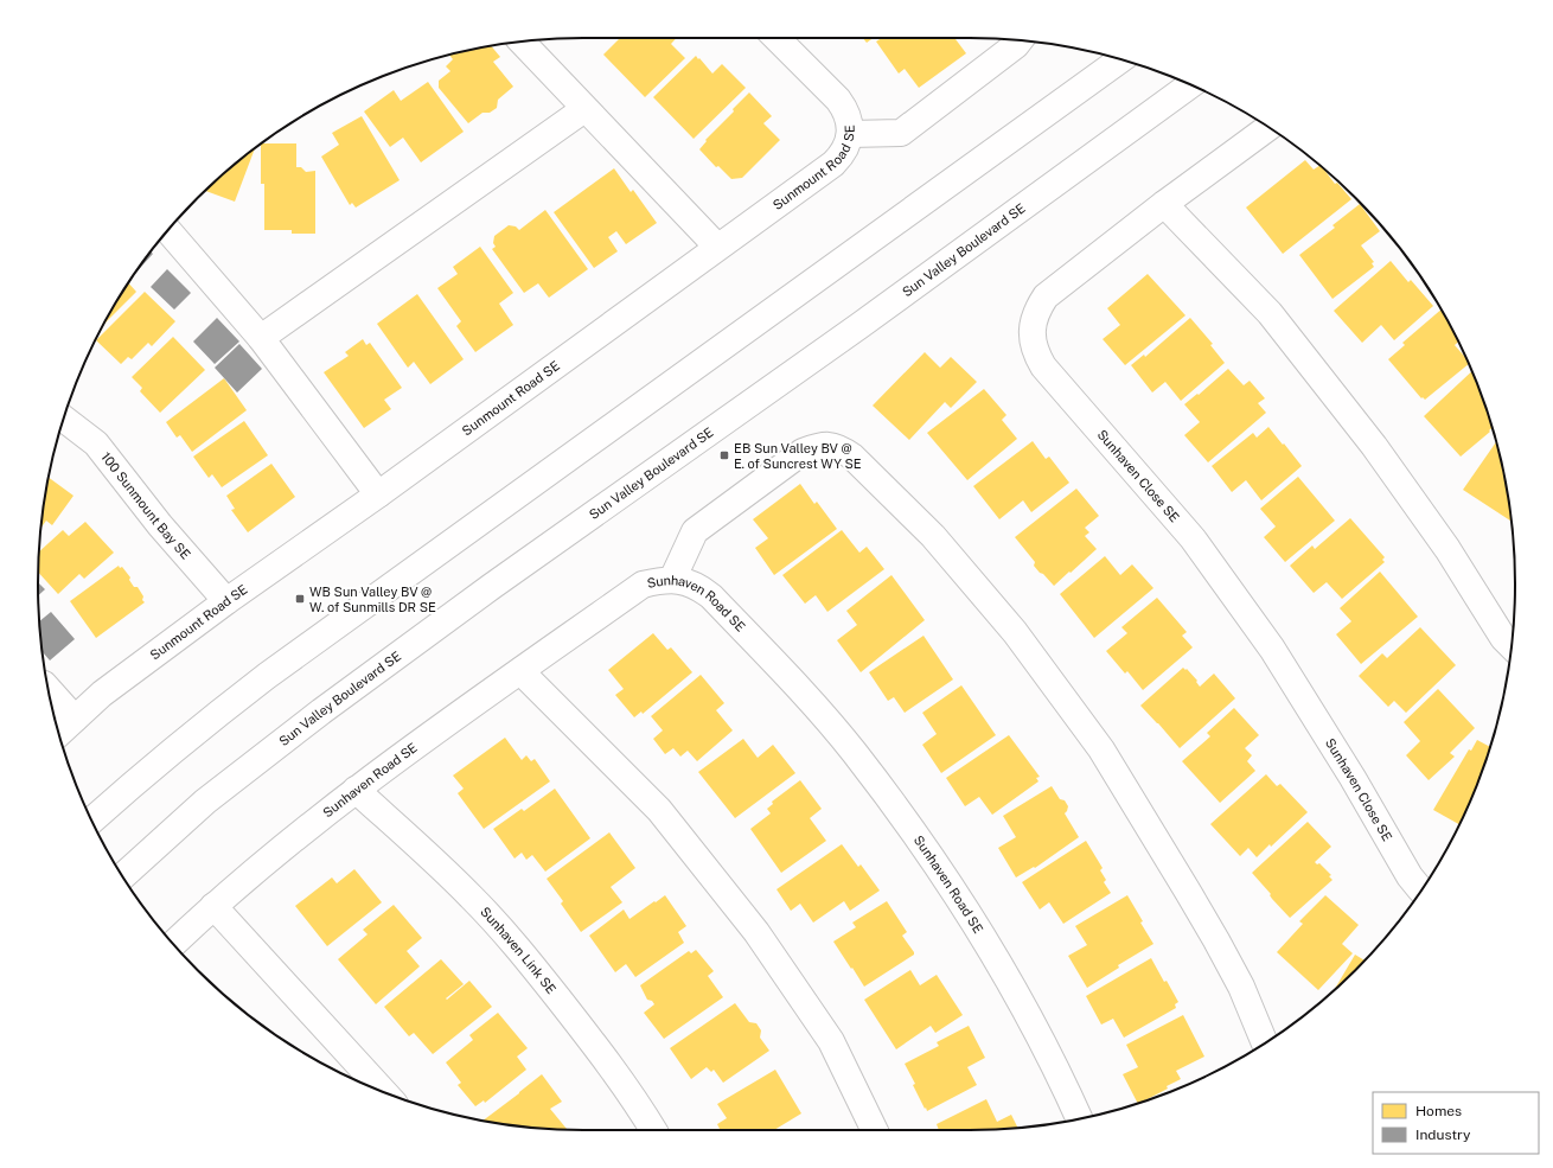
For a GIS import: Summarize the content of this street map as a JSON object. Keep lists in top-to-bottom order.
{
  "streets": {
    "street": [
      "Sunmount Road SE",
      "Sun Valley Boulevard SE",
      "Sunhaven Close SE",
      "100 Sunmount Bay SE",
      "Sunhaven Road SE",
      "Sunhaven Link SE"
    ]
  },
  "crossings": [
    ["Sunmount Road SE", "100 Sunmount Bay SE"],
    ["Sunhaven Road SE", "Sunhaven Link SE"]
  ],
  "places": {
    "transit": ["EB Sun Valley BV @ E. of Suncrest WY SE", "WB Sun Valley BV @ W. of Sunmills DR SE"]
  },
  "legend": ["Homes", "Industry"]
}
